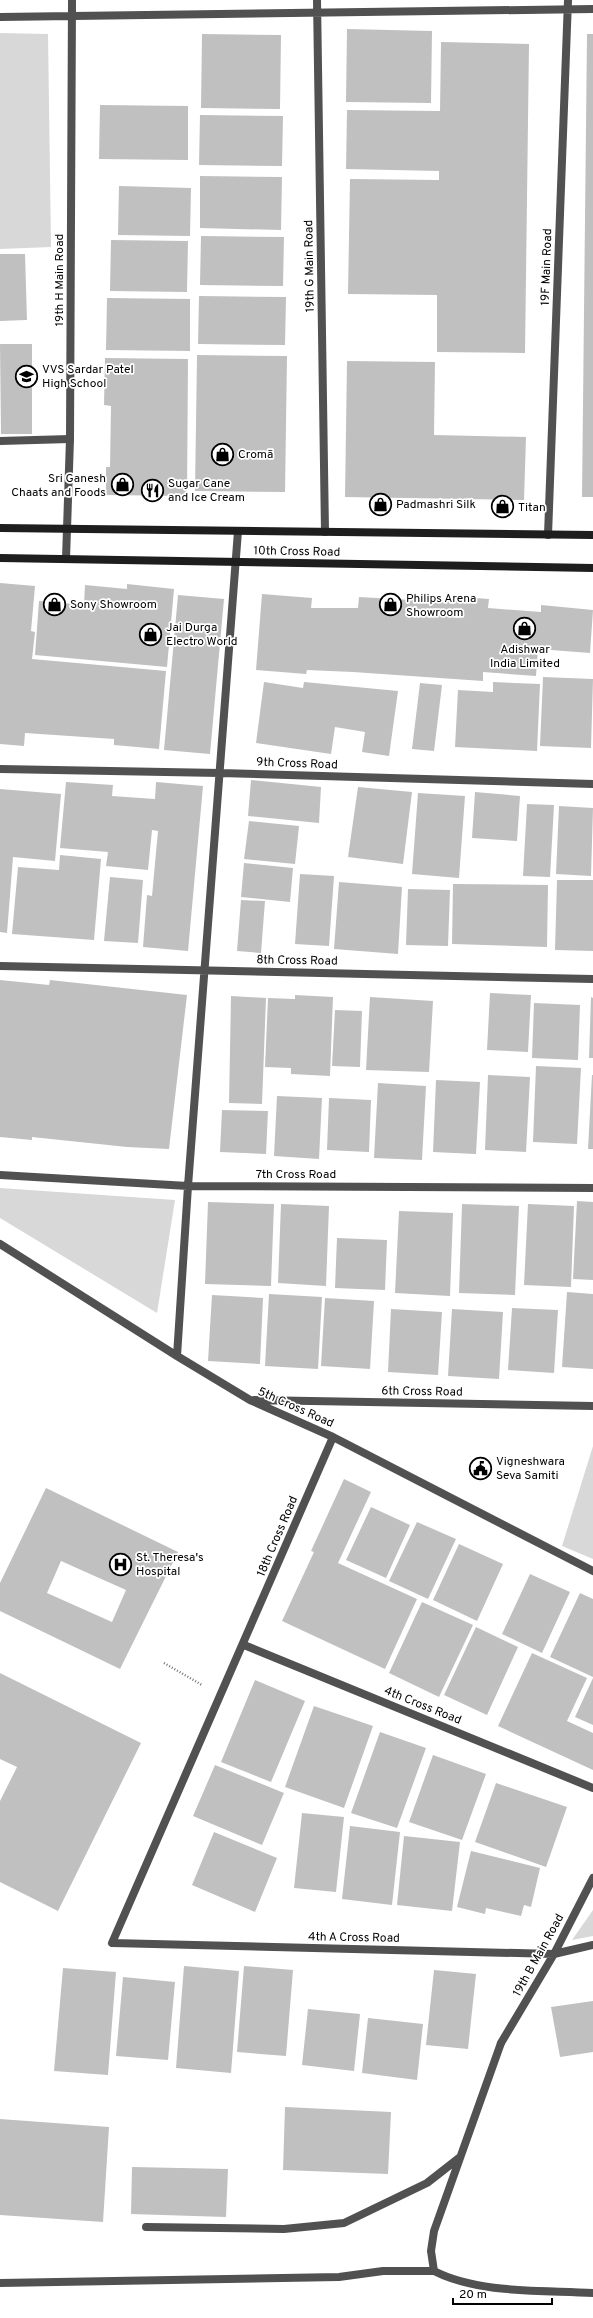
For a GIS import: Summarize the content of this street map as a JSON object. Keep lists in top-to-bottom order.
{
  "streets": {
    "main road": ["10th Cross Road"],
    "street": [
      "19th G Main Road",
      "19F Main Road",
      "19th H Main Road",
      "9th Cross Road",
      "8th Cross Road",
      "7th Cross Road",
      "6th Cross Road",
      "5th Cross Road",
      "18th Cross Road",
      "4th Cross Road",
      "4th A Cross Road",
      "19th B Main Road"
    ]
  },
  "crossings": [
    ["19th G Main Road", "10th Cross Road"],
    ["19F Main Road", "10th Cross Road"],
    ["19th H Main Road", "10th Cross Road"],
    ["6th Cross Road", "5th Cross Road"],
    ["5th Cross Road", "18th Cross Road"],
    ["18th Cross Road", "4th Cross Road"],
    ["18th Cross Road", "4th A Cross Road"],
    ["4th A Cross Road", "19th B Main Road"]
  ],
  "places": {
    "school or university": ["VVS Sardar Patel High School"],
    "shop": [
      "Cromā",
      "Sri Ganesh Chaats and Foods",
      "Padmashri Silk",
      "Titan",
      "Sony Showroom",
      "Philips Arena Showroom",
      "Adishwar India Limited",
      "Jai Durga Electro World"
    ],
    "restaurant": ["Sugar Cane and Ice Cream"],
    "public building": ["Vigneshwara Seva Samiti"],
    "hospital": ["St. Theresa's Hospital"]
  },
  "scale_bar": "20 m"
}
